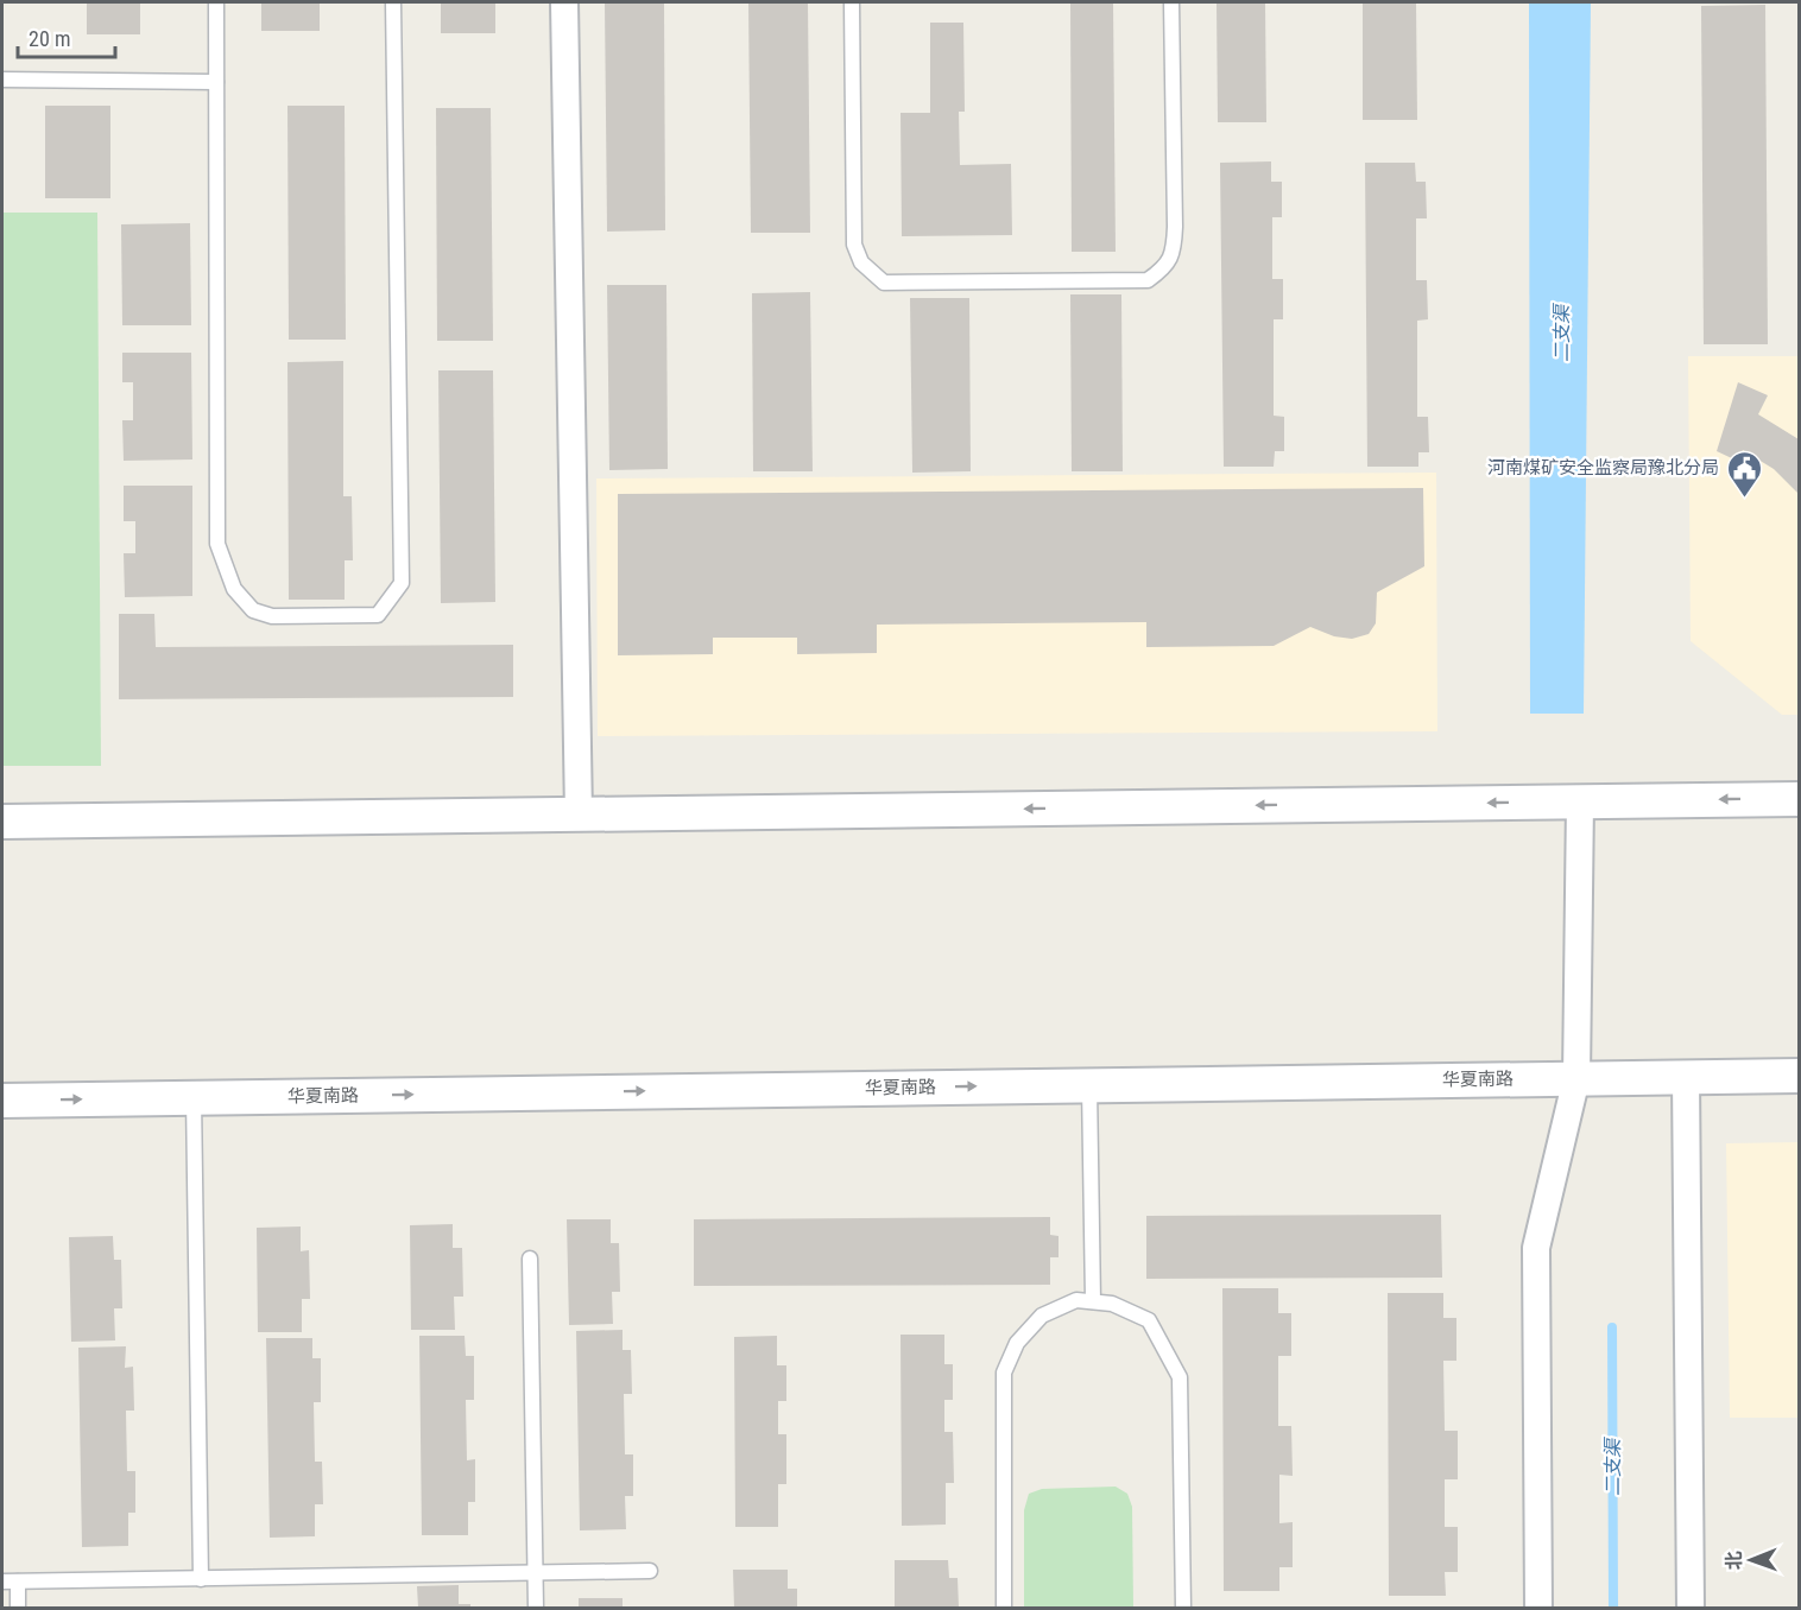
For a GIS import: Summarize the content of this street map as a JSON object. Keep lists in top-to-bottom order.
{
  "streets": {
    "street": ["华夏南路"]
  },
  "water": ["二支渠"],
  "places": {
    "public building": ["河南煤矿安全监察局豫北分局"]
  },
  "scale_bar": "20 m",
  "north": "left"
}
